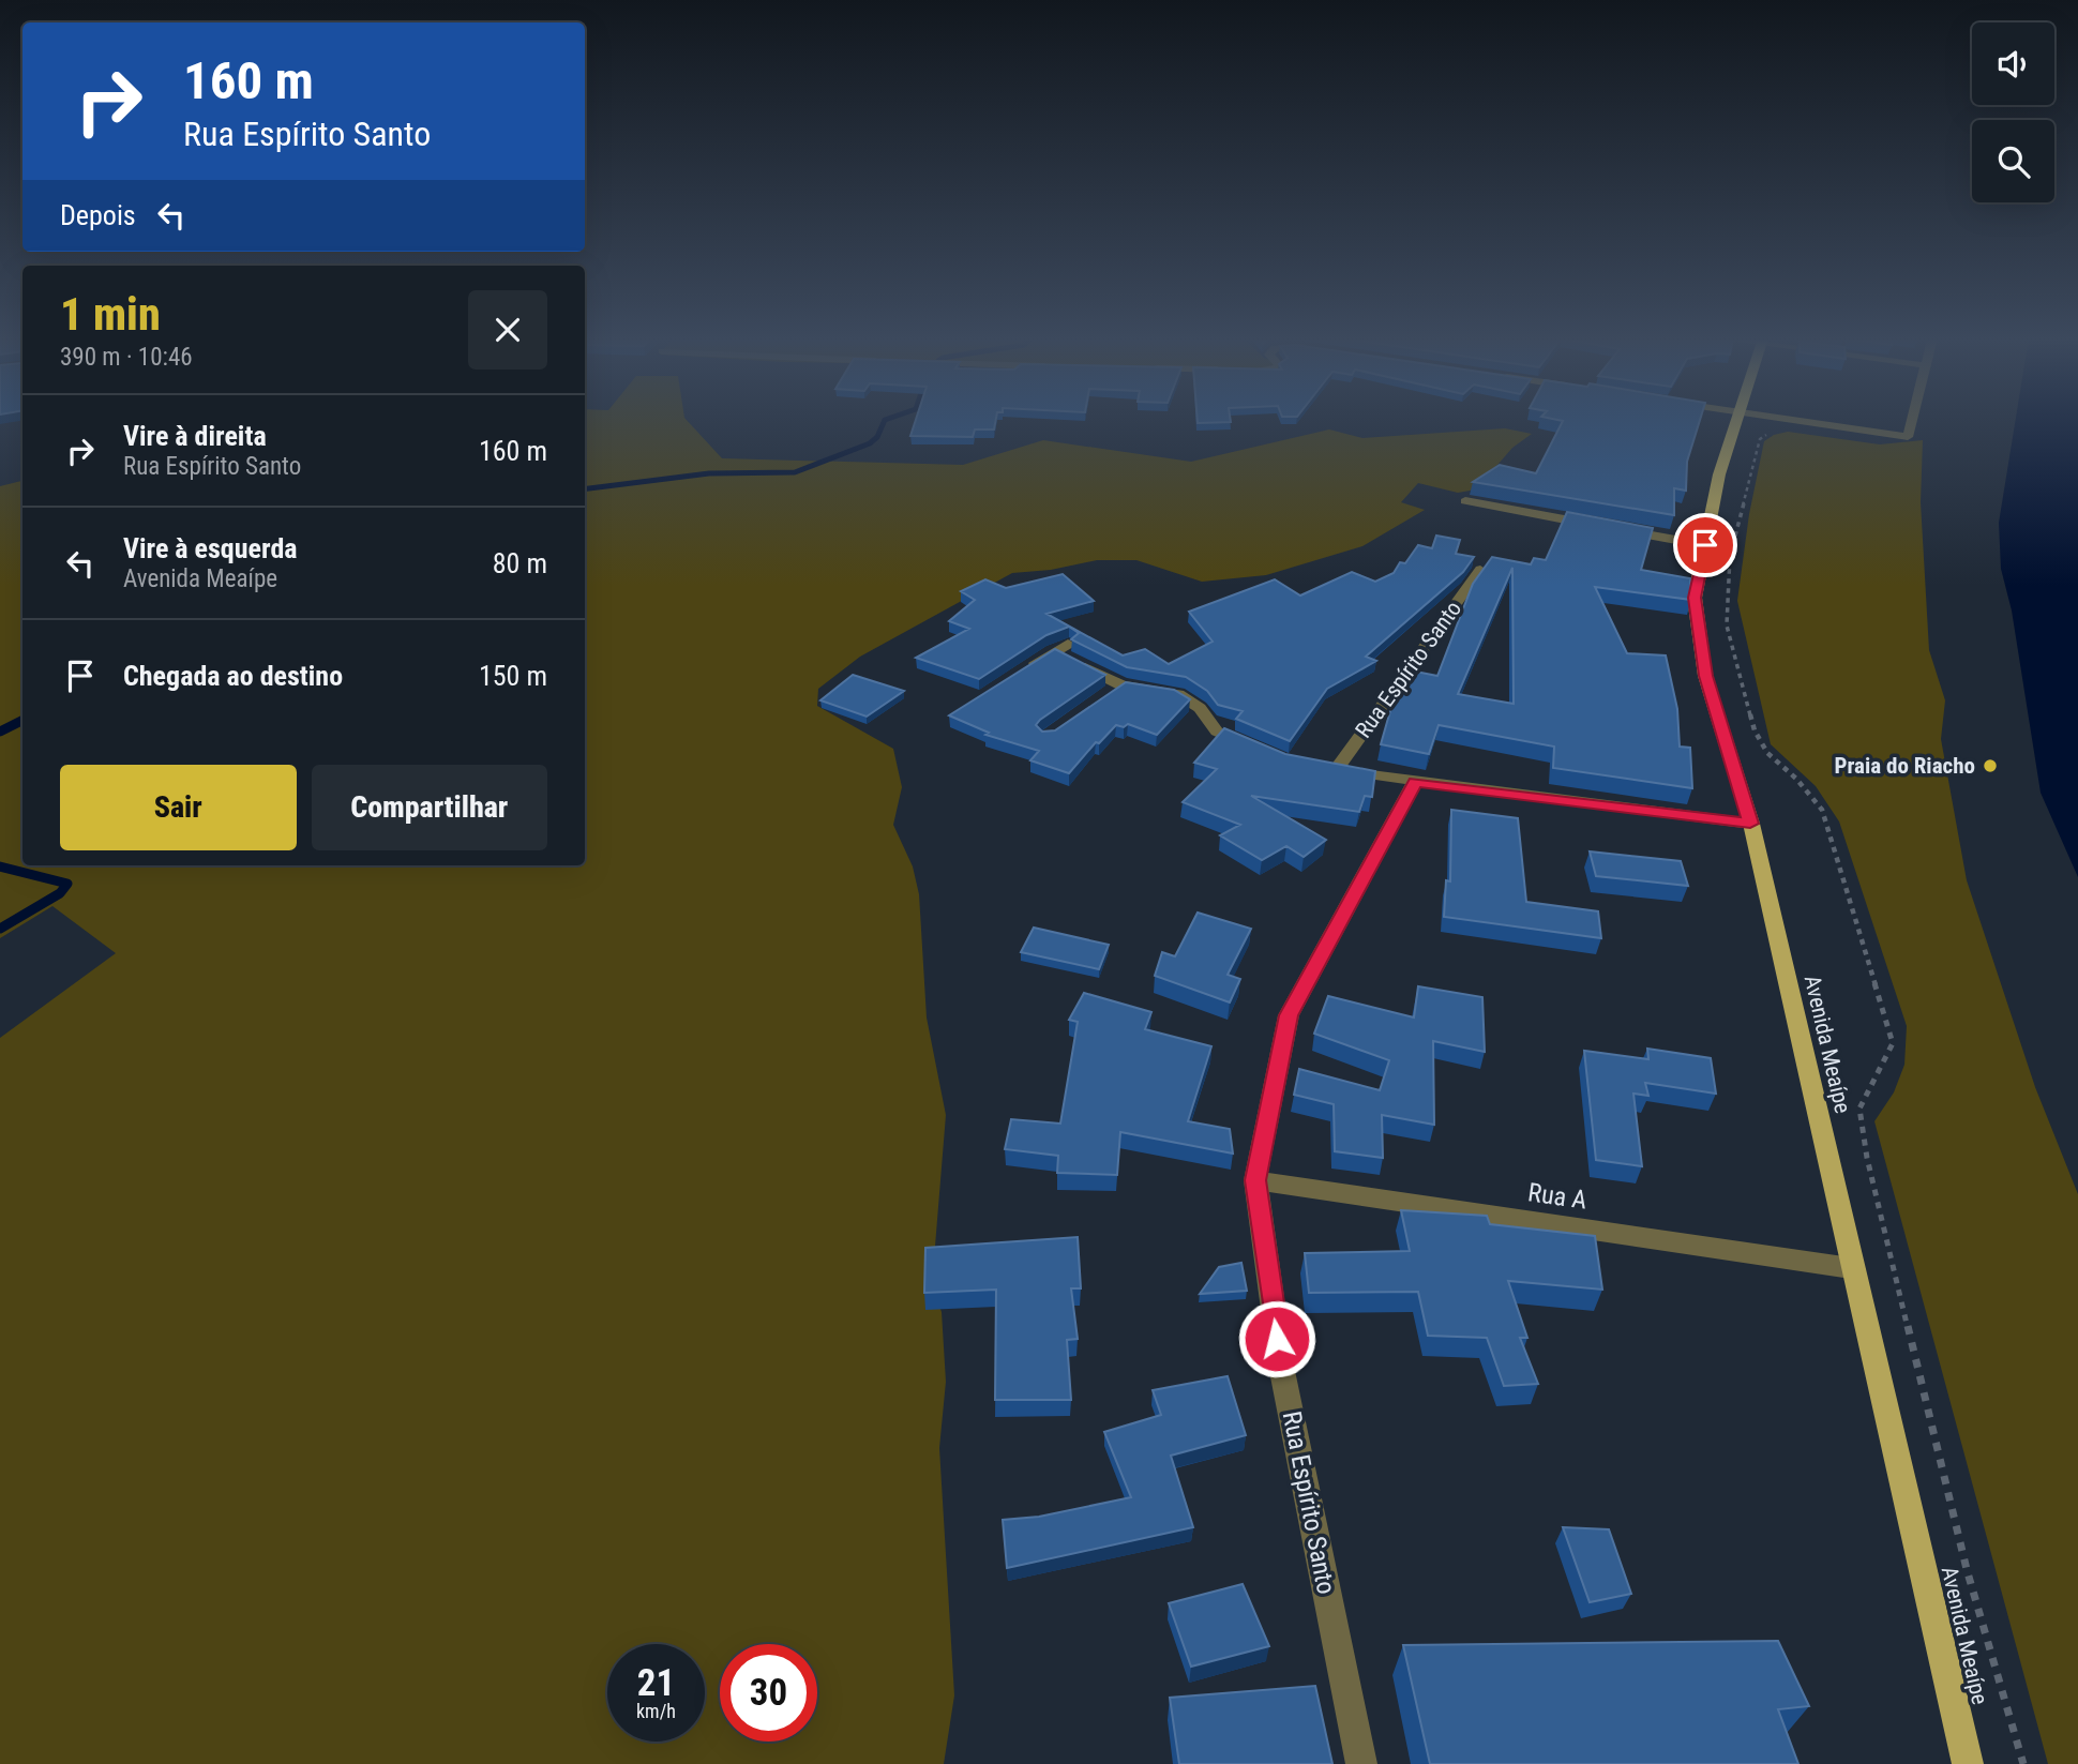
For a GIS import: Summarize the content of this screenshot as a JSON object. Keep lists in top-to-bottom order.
{
  "streets": {
    "main road": ["Avenida Meaípe"],
    "street": ["Rua Espírito Santo", "Rua A"]
  },
  "crossings": [
    ["Rua Espírito Santo", "Avenida Meaípe"],
    ["Rua Espírito Santo", "Rua A"],
    ["Avenida Meaípe", "Rua A"]
  ],
  "places": ["Praia do Riacho"],
  "page": {
    "turn": ["160 m", "Rua Espírito Santo"],
    "then": "Depois",
    "heading": ["1 min", "390 m · 10:46"],
    "list": [
      {
        "name": "Vire à direita",
        "note": "Rua Espírito Santo",
        "value": "160 m"
      },
      {
        "name": "Vire à esquerda",
        "note": "Avenida Meaípe",
        "value": "80 m"
      },
      {
        "name": "Chegada ao destino",
        "value": "150 m"
      }
    ],
    "buttons": ["Sair", "Compartilhar"],
    "speed": "21 km/h",
    "limit": "30"
  }
}
